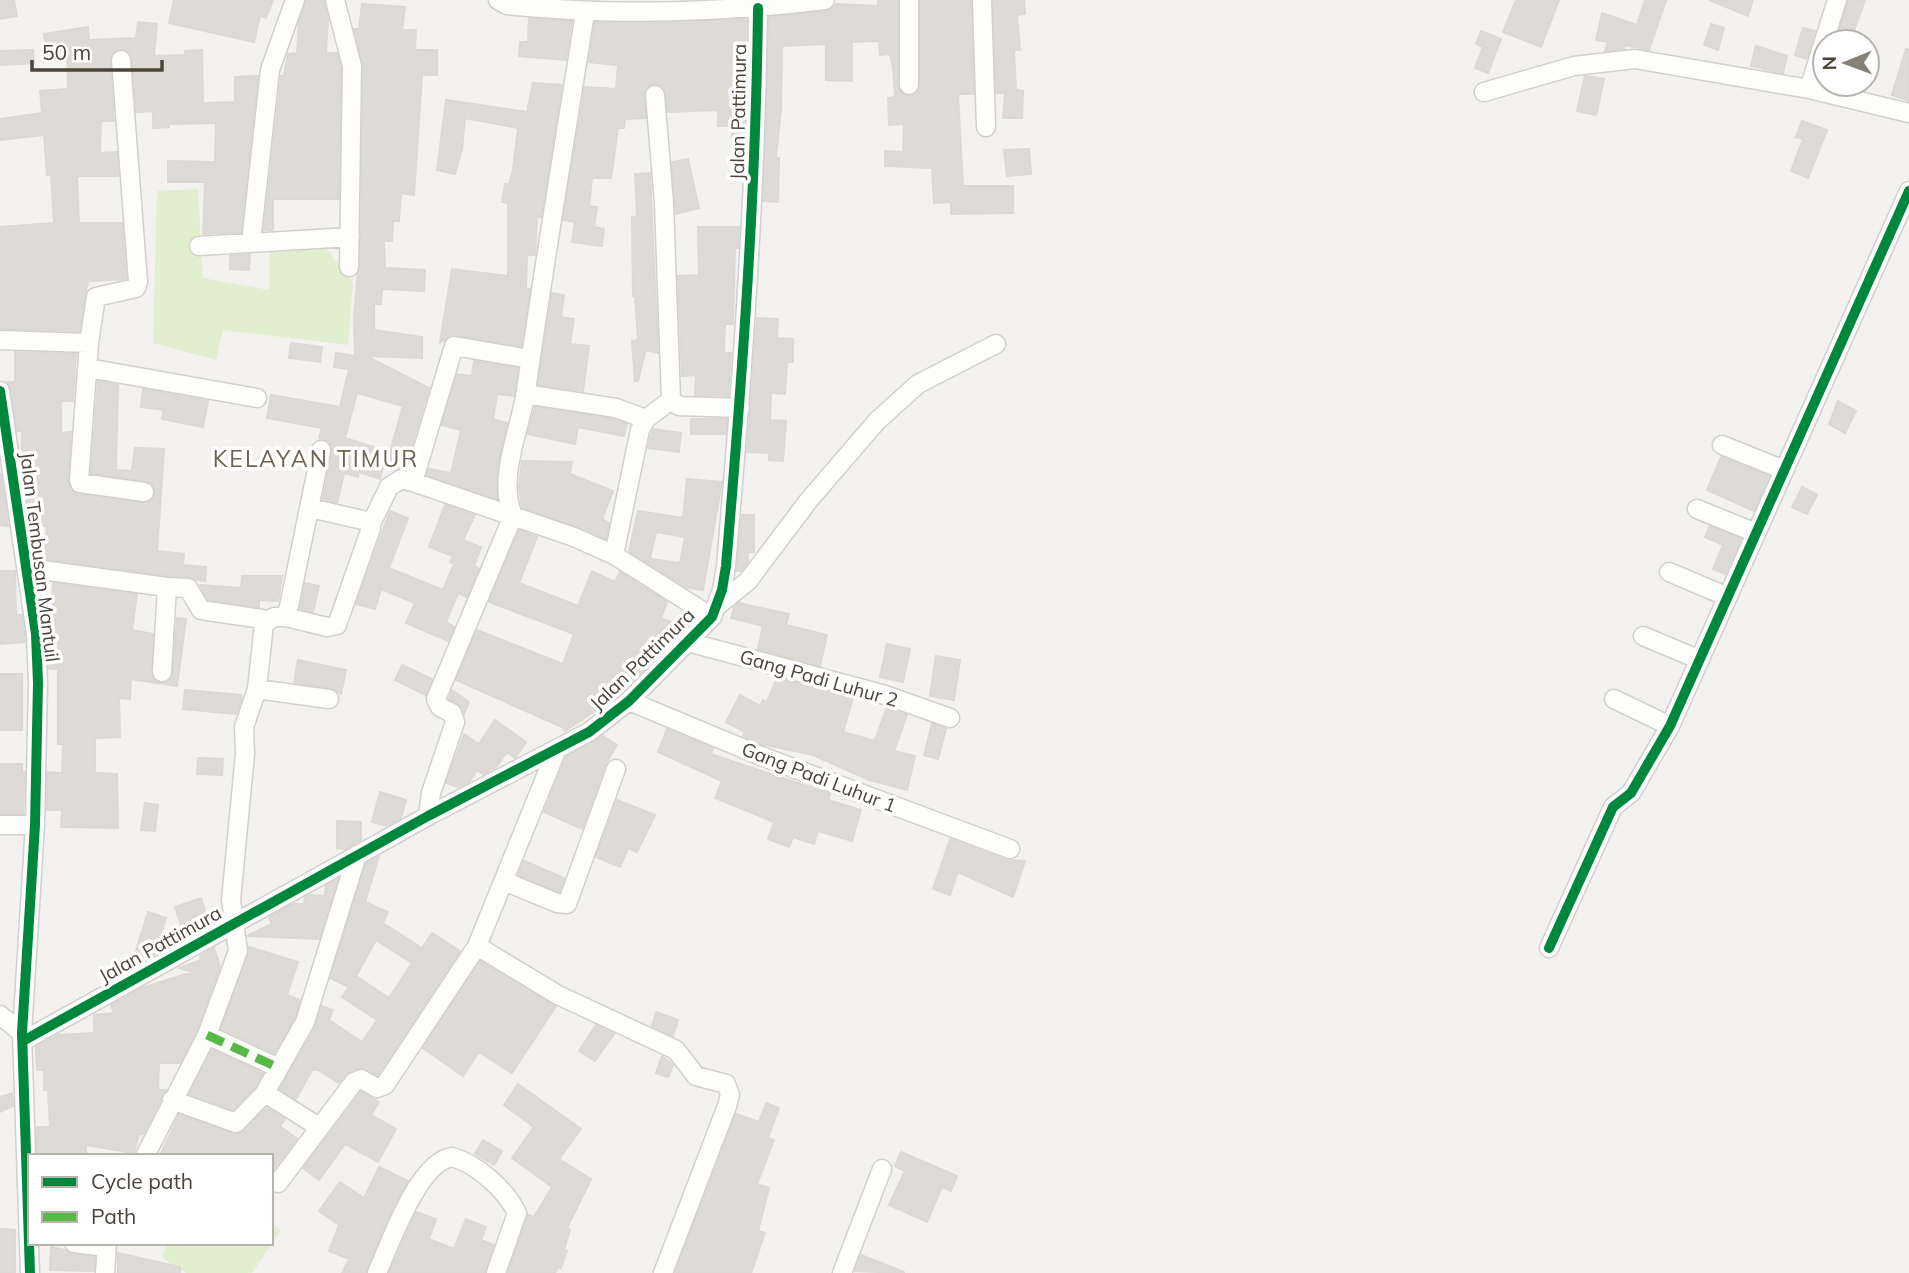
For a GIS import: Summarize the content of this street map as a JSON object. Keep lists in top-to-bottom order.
{
  "streets": {
    "street": [
      "Jalan Pattimura",
      "Jalan Tembusan Mantuil",
      "Gang Padi Luhur 2",
      "Gang Padi Luhur 1"
    ]
  },
  "crossings": [
    ["Jalan Pattimura", "Jalan Tembusan Mantuil"],
    ["Jalan Pattimura", "Gang Padi Luhur 2"],
    ["Jalan Pattimura", "Gang Padi Luhur 1"]
  ],
  "districts": ["KELAYAN TIMUR"],
  "legend": ["Cycle path", "Path"],
  "scale_bar": "50 m",
  "north": "left"
}
